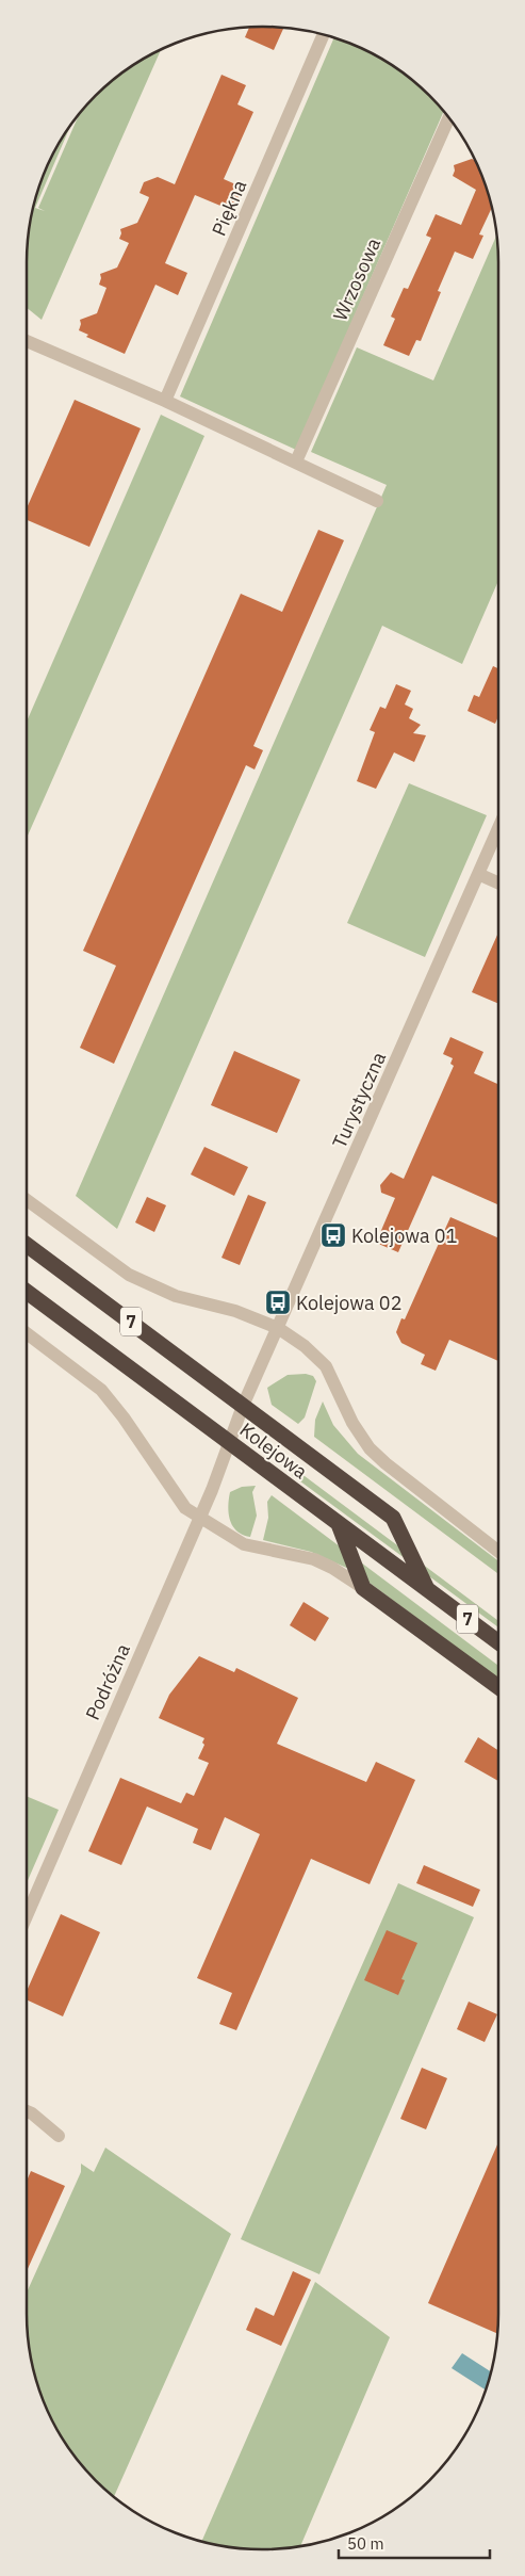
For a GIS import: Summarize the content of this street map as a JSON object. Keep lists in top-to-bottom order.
{
  "streets": {
    "highway": ["7", "Kolejowa"],
    "street": [
      "Piękna",
      "Wrzosowa",
      "Turystyczna",
      "Podróżna"
    ]
  },
  "crossings": [
    ["Turystyczna", "Kolejowa"],
    ["Turystyczna", "Podróżna"],
    ["Kolejowa", "Podróżna"]
  ],
  "places": {
    "bus stop": ["Kolejowa 01", "Kolejowa 02"]
  },
  "scale_bar": "50 m"
}
